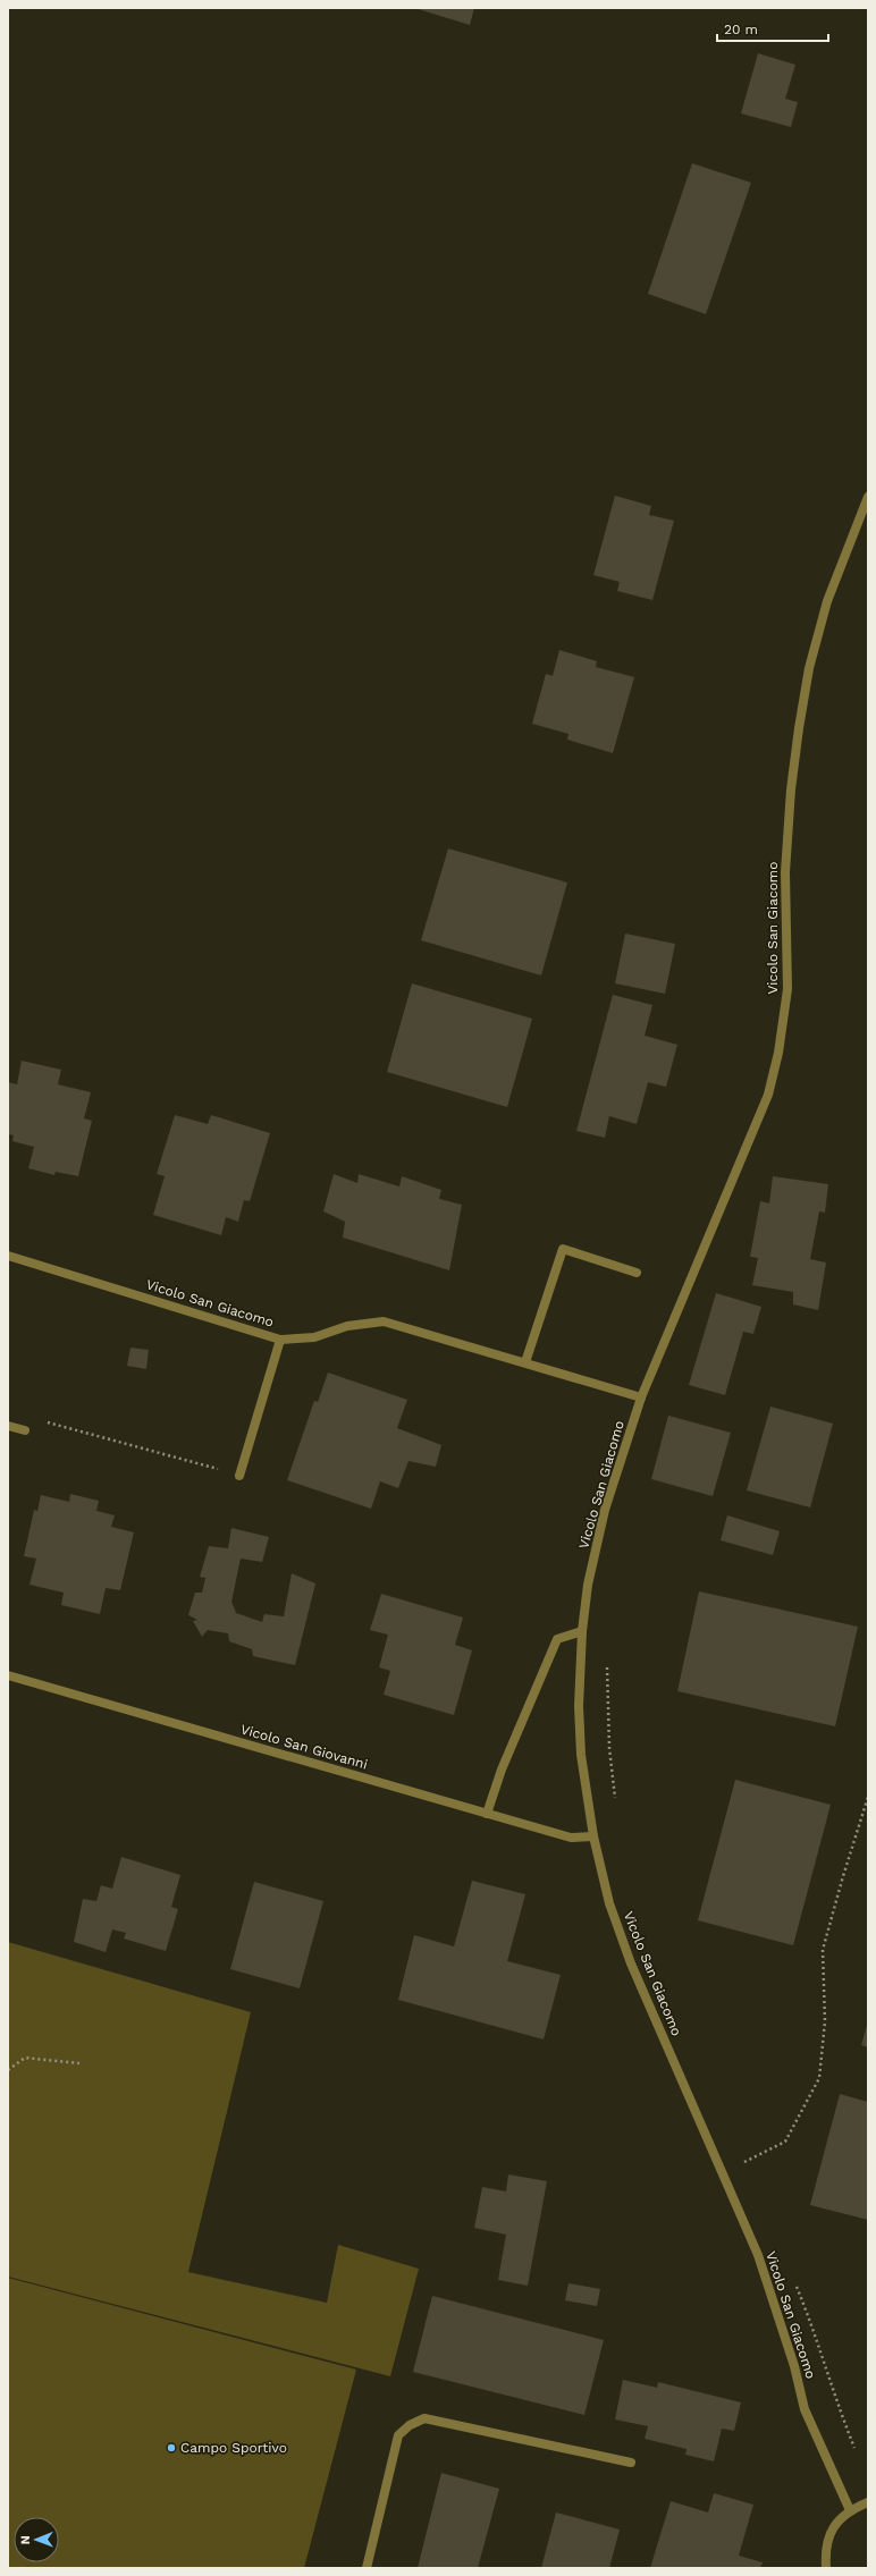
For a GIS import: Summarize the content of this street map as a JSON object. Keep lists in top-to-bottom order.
{
  "streets": {
    "street": ["Vicolo San Giacomo", "Vicolo San Giovanni"]
  },
  "crossings": [
    ["Vicolo San Giacomo", "Vicolo San Giovanni"]
  ],
  "places": ["Campo Sportivo"],
  "scale_bar": "20 m",
  "north": "left"
}
